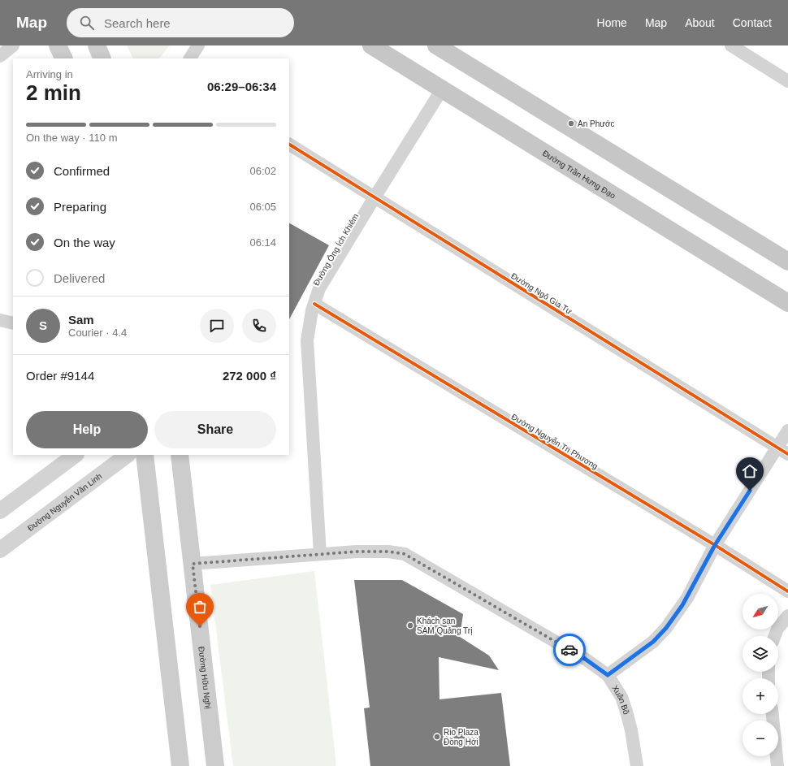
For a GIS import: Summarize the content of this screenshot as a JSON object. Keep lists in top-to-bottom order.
{
  "streets": {
    "main road": ["Đường Trần Hưng Đạo", "Đường Hữu Nghị"],
    "street": [
      "Đường Ông Ích Khiêm",
      "Đường Ngô Gia Tự",
      "Đường Nguyễn Tri Phương",
      "Đường Nguyễn Văn Linh",
      "Xuân Bồ"
    ]
  },
  "crossings": [
    ["Đường Trần Hưng Đạo", "Đường Ông Ích Khiêm"],
    ["Đường Ông Ích Khiêm", "Đường Ngô Gia Tự"],
    ["Đường Ông Ích Khiêm", "Đường Nguyễn Tri Phương"],
    ["Đường Ông Ích Khiêm", "Xuân Bồ"],
    ["Đường Hữu Nghị", "Xuân Bồ"]
  ],
  "places": ["An Phước", "Khách sạn SAM Quảng Trị", "Rio Plaza Đồng Hới"],
  "north": "bottom left",
  "page": {
    "header": "Map",
    "search": "Search here",
    "nav": [
      "Home",
      "Map",
      "About",
      "Contact"
    ],
    "heading": ["2 min", "Arriving in", "06:29–06:34"],
    "panel": [
      "Sam",
      "Courier · 4.4",
      "Order #9144",
      "272 000 ₫"
    ],
    "bar": "On the way · 110 m",
    "list": [
      ["Confirmed", "06:02"],
      ["Preparing", "06:05"],
      ["On the way", "06:14"],
      "Delivered"
    ],
    "round": "S",
    "buttons": ["Help", "Share"],
    "map_buttons": ["+", "−"]
  }
}
